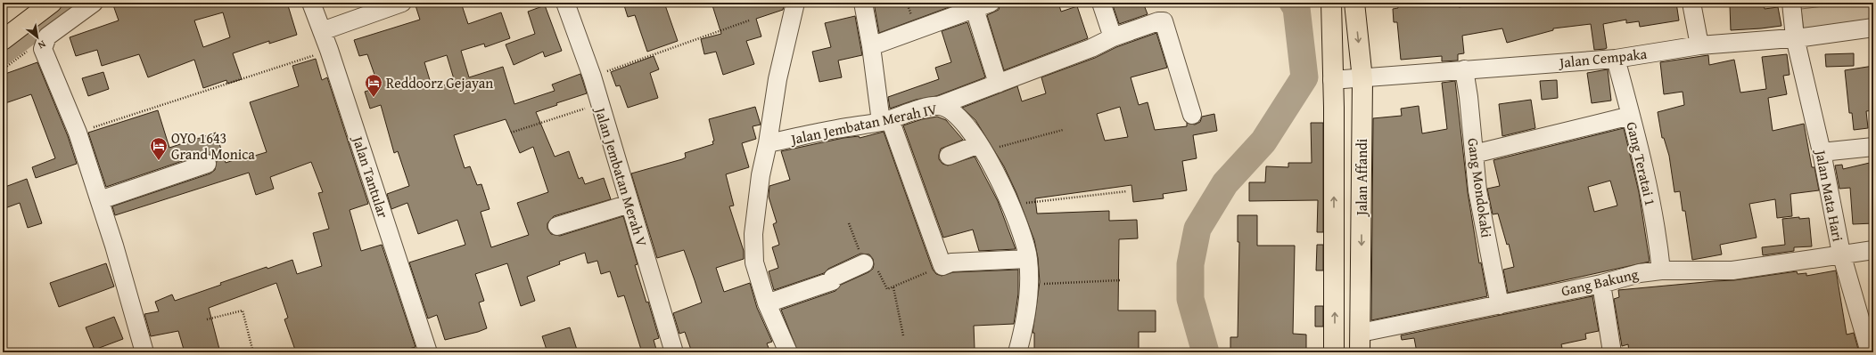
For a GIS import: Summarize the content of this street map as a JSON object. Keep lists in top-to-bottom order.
{
  "streets": {
    "main road": ["Jalan Affandi"],
    "street": [
      "Jalan Cempaka",
      "Jalan Jembatan Merah IV",
      "Gang Teratai 1",
      "Jalan Tantular",
      "Jalan Jembatan Merah V",
      "Gang Mondokaki",
      "Jalan Mata Hari",
      "Gang Bakung"
    ]
  },
  "crossings": [
    ["Jalan Cempaka", "Gang Teratai 1"],
    ["Jalan Cempaka", "Jalan Affandi"],
    ["Jalan Cempaka", "Gang Mondokaki"],
    ["Jalan Cempaka", "Jalan Mata Hari"],
    ["Gang Teratai 1", "Gang Bakung"],
    ["Jalan Affandi", "Gang Bakung"],
    ["Gang Mondokaki", "Gang Bakung"],
    ["Jalan Mata Hari", "Gang Bakung"]
  ],
  "places": {
    "hotel": ["Reddoorz Gejayan", "OYO 1643 Grand Monica"]
  },
  "north": "bottom right"
}
